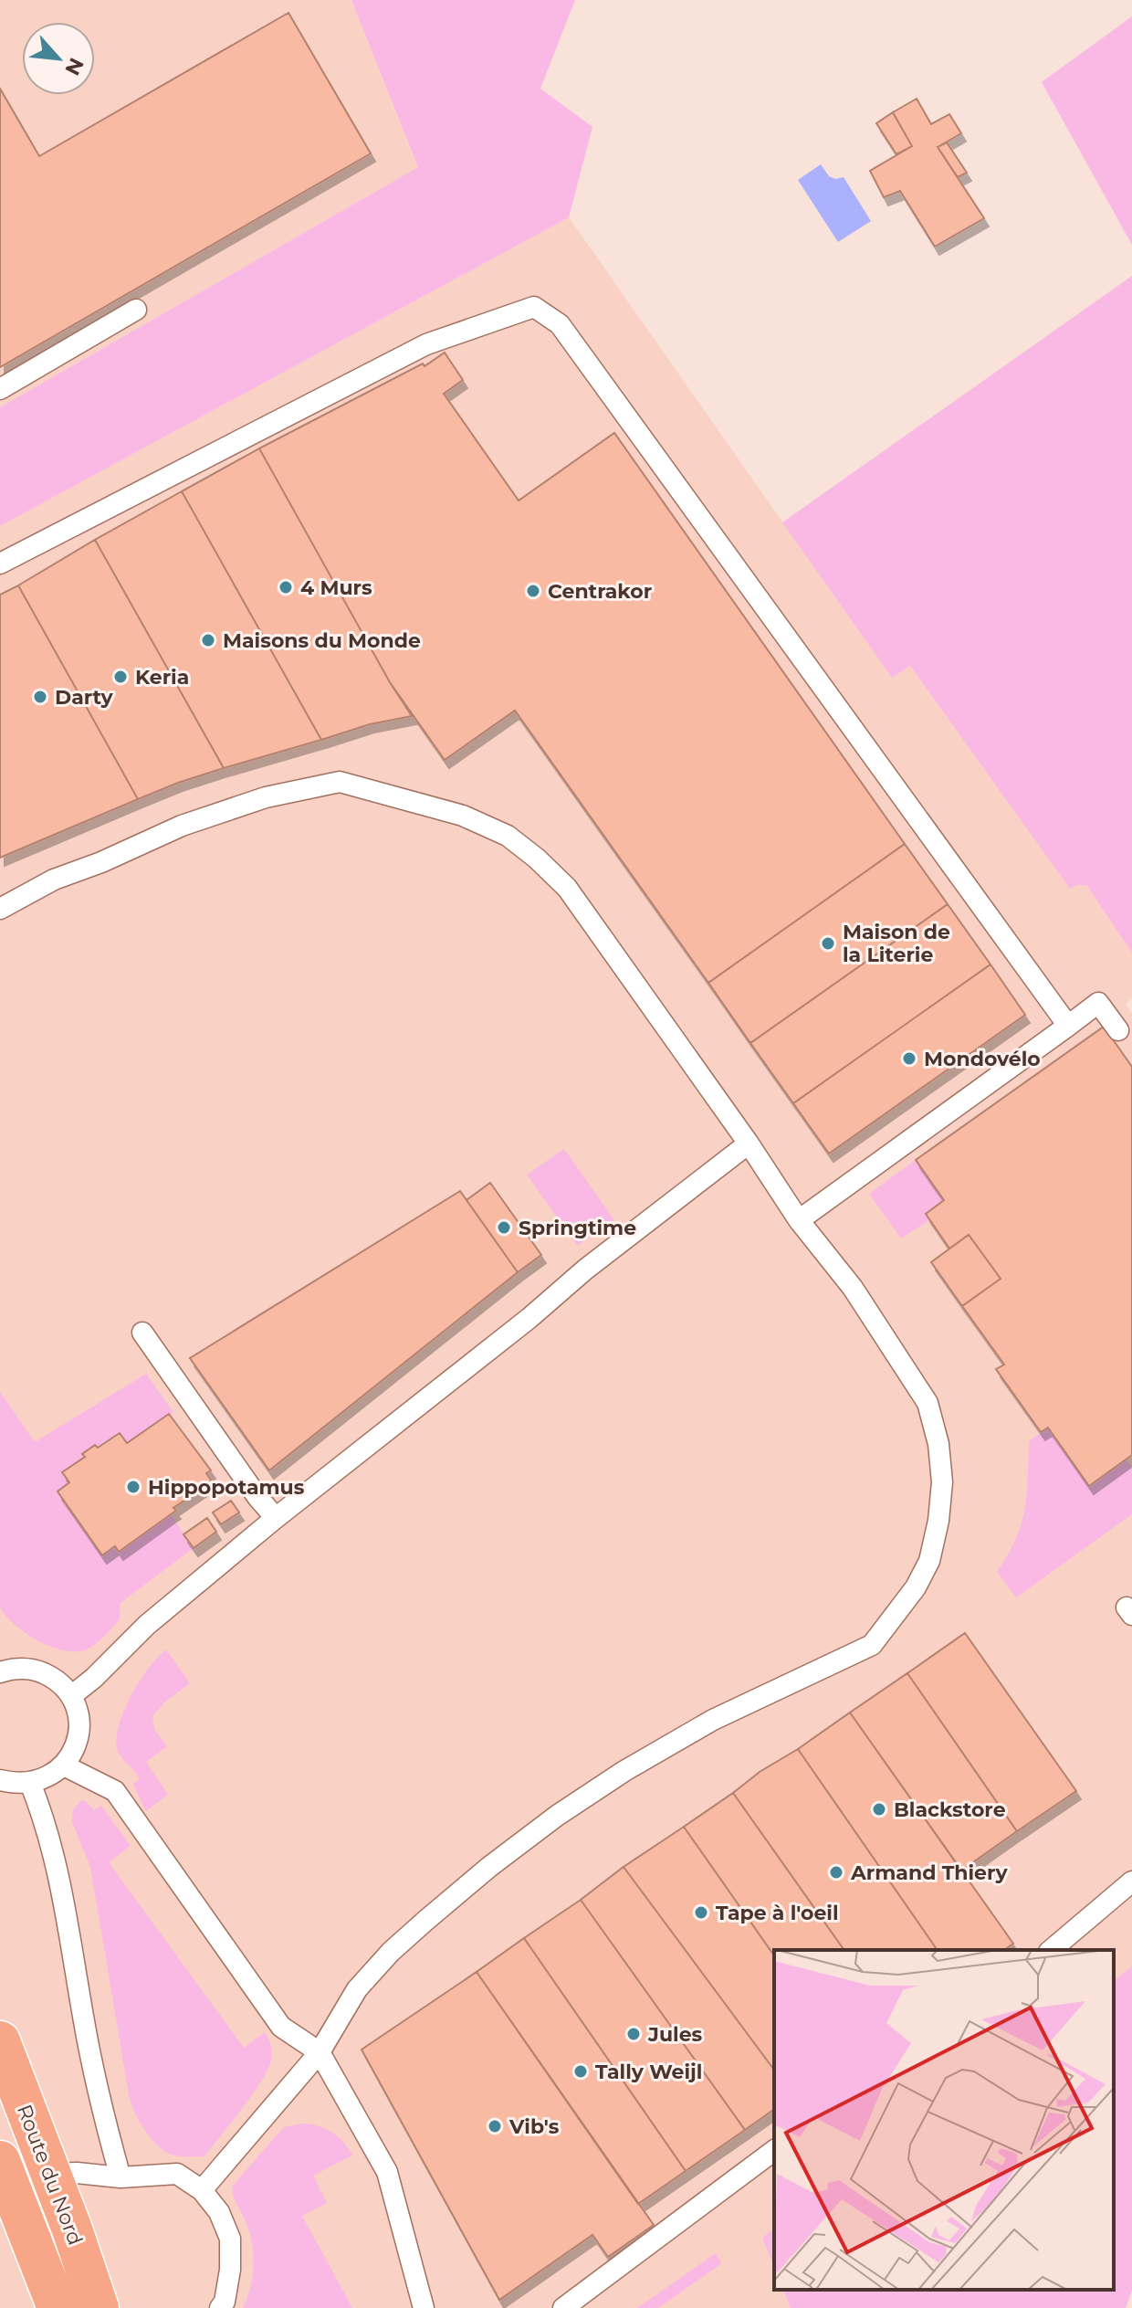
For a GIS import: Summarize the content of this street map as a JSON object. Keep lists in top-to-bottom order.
{
  "streets": {
    "main road": ["Route du Nord"]
  },
  "places": [
    "4 Murs",
    "Centrakor",
    "Maisons du Monde",
    "Keria",
    "Darty",
    "Maison de la Literie",
    "Mondovélo",
    "Springtime",
    "Hippopotamus",
    "Blackstore",
    "Armand Thiery",
    "Tape à l'oeil",
    "Jules",
    "Tally Weijl",
    "Vib's"
  ],
  "north": "bottom right"
}
